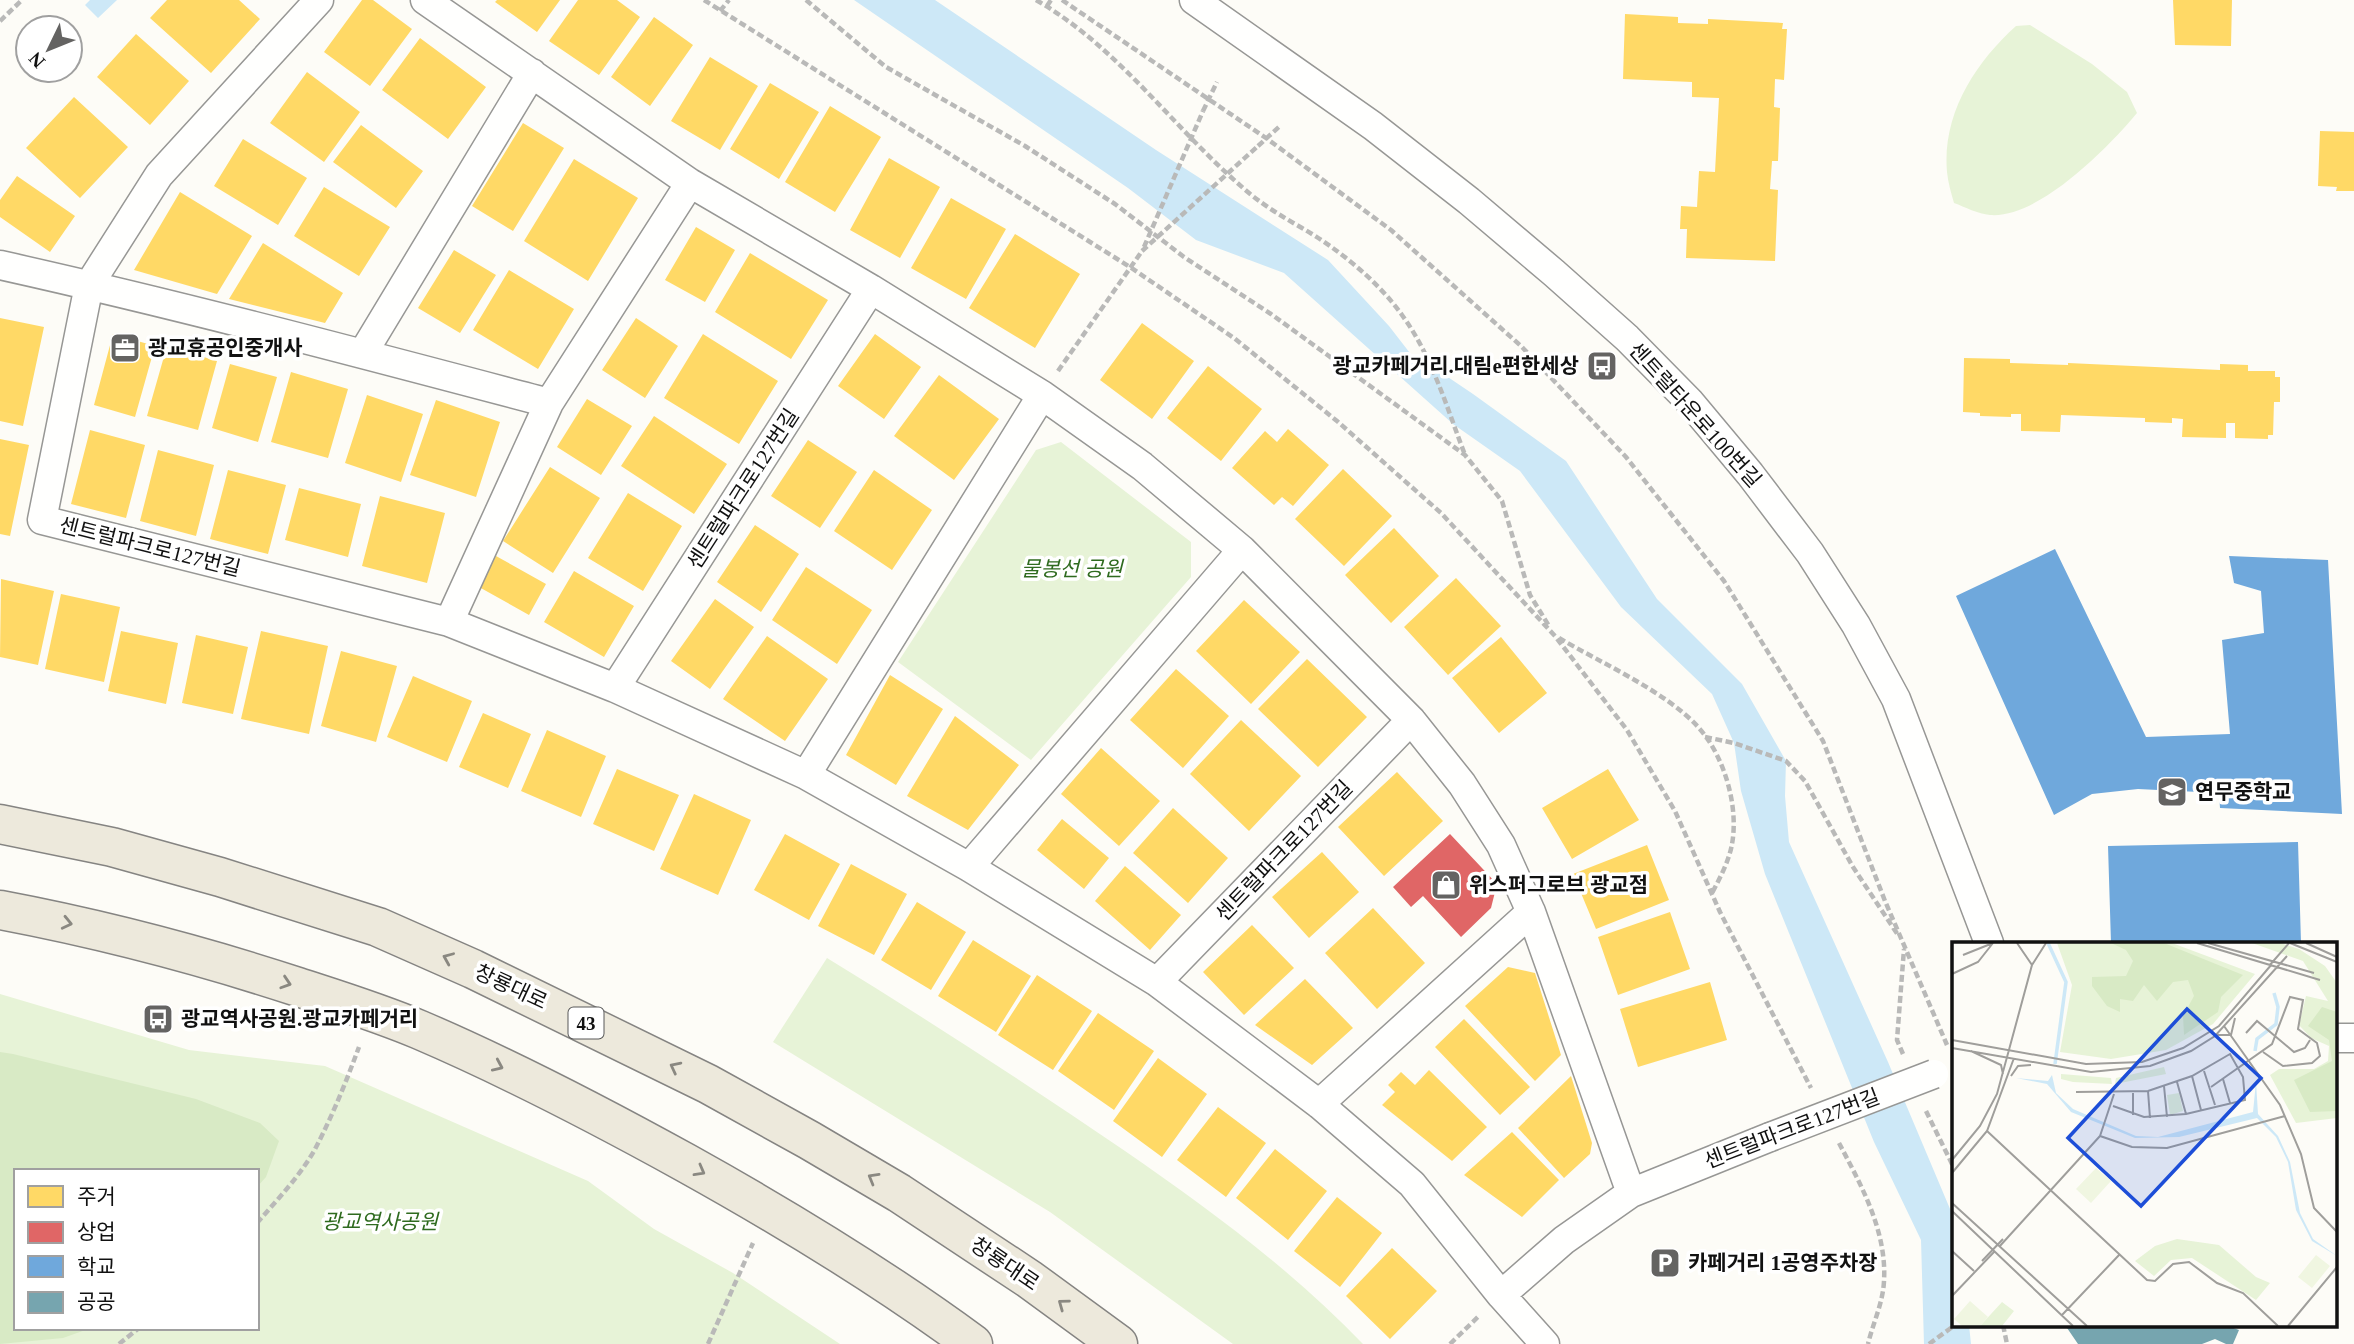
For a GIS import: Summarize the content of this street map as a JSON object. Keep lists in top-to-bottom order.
{
  "streets": {
    "main road": ["창룡대로", "43"],
    "street": ["센트럴타운로100번길", "센트럴파크로127번길"]
  },
  "parks": ["물봉선 공원", "광교역사공원"],
  "places": {
    "office": ["광교휴공인중개사"],
    "bus stop": ["광교카페거리.대림e편한세상", "광교역사공원.광교카페거리"],
    "school or university": ["연무중학교"],
    "shop": ["위스퍼그로브 광교점"],
    "parking": ["카페거리 1공영주차장"]
  },
  "legend": [
    "주거",
    "상업",
    "학교",
    "공공"
  ],
  "north": "bottom left"
}
